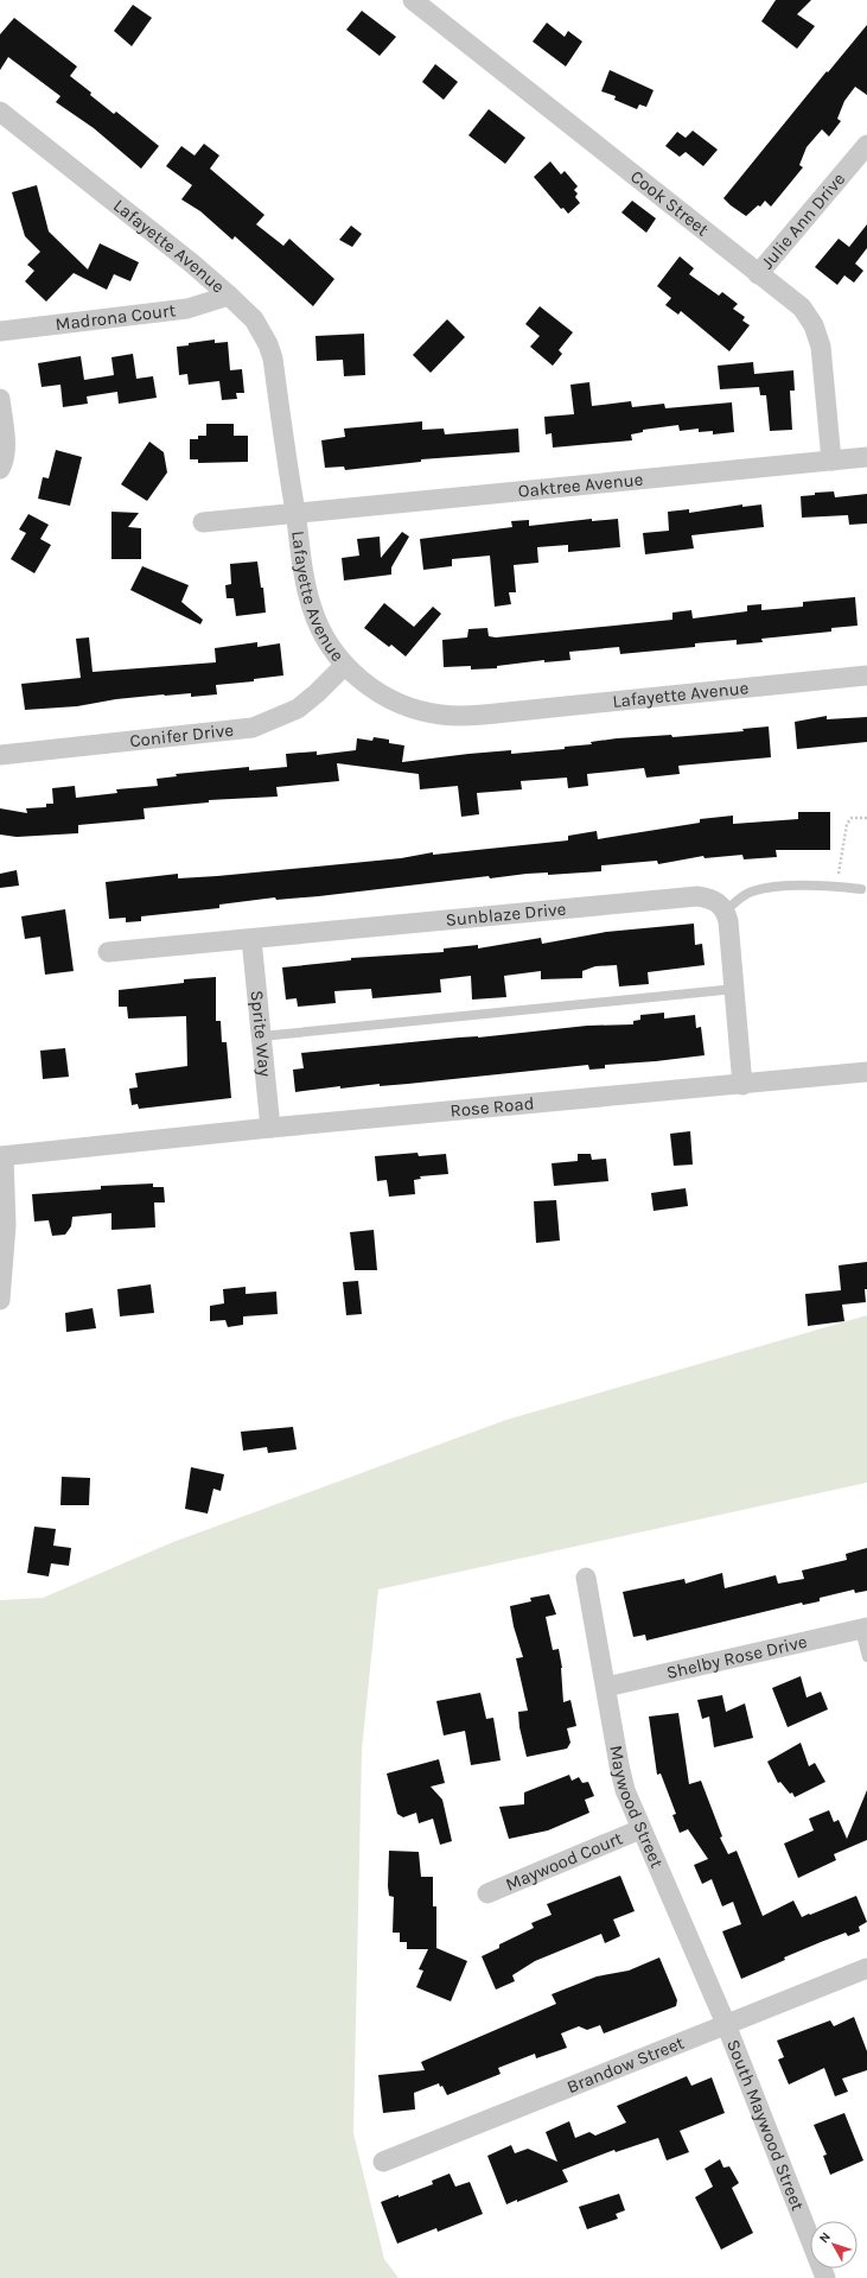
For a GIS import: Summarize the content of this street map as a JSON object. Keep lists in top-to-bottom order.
{
  "streets": {
    "street": [
      "Cook Street",
      "Julie Ann Drive",
      "Lafayette Avenue",
      "Madrona Court",
      "Oaktree Avenue",
      "Conifer Drive",
      "Sunblaze Drive",
      "Sprite Way",
      "Rose Road",
      "Shelby Rose Drive",
      "Maywood Street",
      "Maywood Court",
      "Brandow Street",
      "South Maywood Street"
    ]
  },
  "crossings": [
    ["Cook Street", "Julie Ann Drive"],
    ["Cook Street", "Oaktree Avenue"],
    ["Lafayette Avenue", "Madrona Court"],
    ["Lafayette Avenue", "Oaktree Avenue"],
    ["Lafayette Avenue", "Conifer Drive"],
    ["Sunblaze Drive", "Sprite Way"],
    ["Sprite Way", "Rose Road"],
    ["Shelby Rose Drive", "Maywood Street"],
    ["Maywood Street", "Maywood Court"],
    ["Maywood Street", "Brandow Street"],
    ["Maywood Street", "South Maywood Street"],
    ["Brandow Street", "South Maywood Street"]
  ],
  "north": "top left"
}
